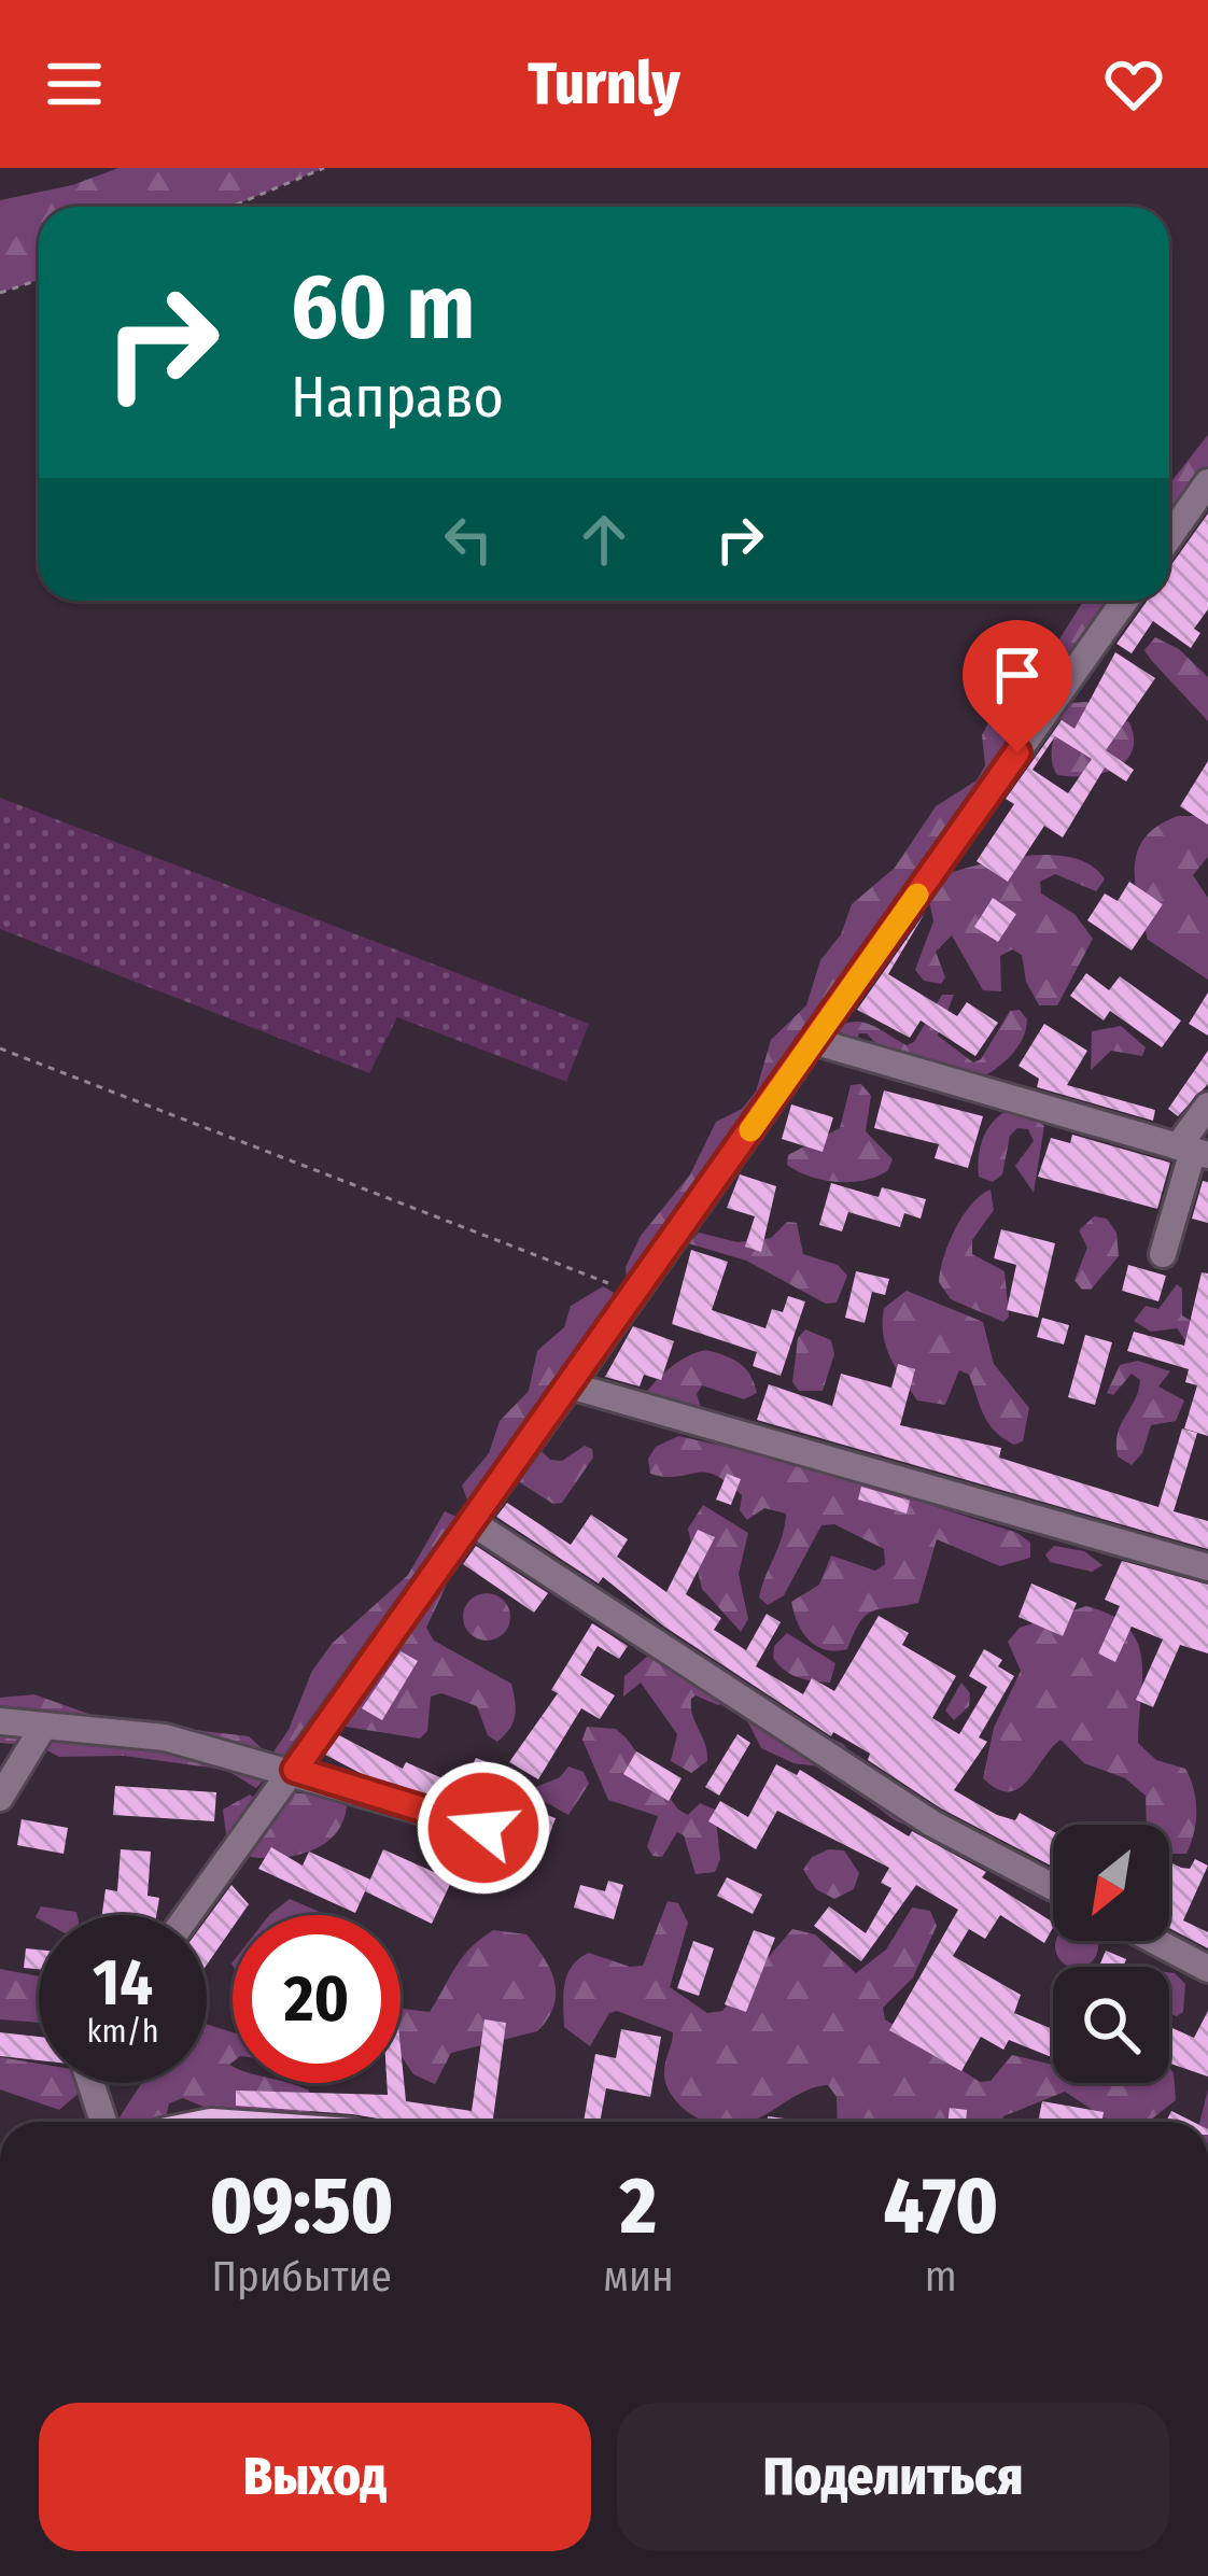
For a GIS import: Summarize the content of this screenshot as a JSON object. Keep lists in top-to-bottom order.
{
  "north": "bottom left",
  "page": {
    "header": "Turnly",
    "turn": ["60 m", "Направо"],
    "speed": "14 km/h",
    "limit": "20",
    "eta": [
      "09:50",
      "Прибытие",
      "2",
      "мин",
      "470",
      "m"
    ],
    "buttons": ["Выход", "Поделиться"]
  }
}
